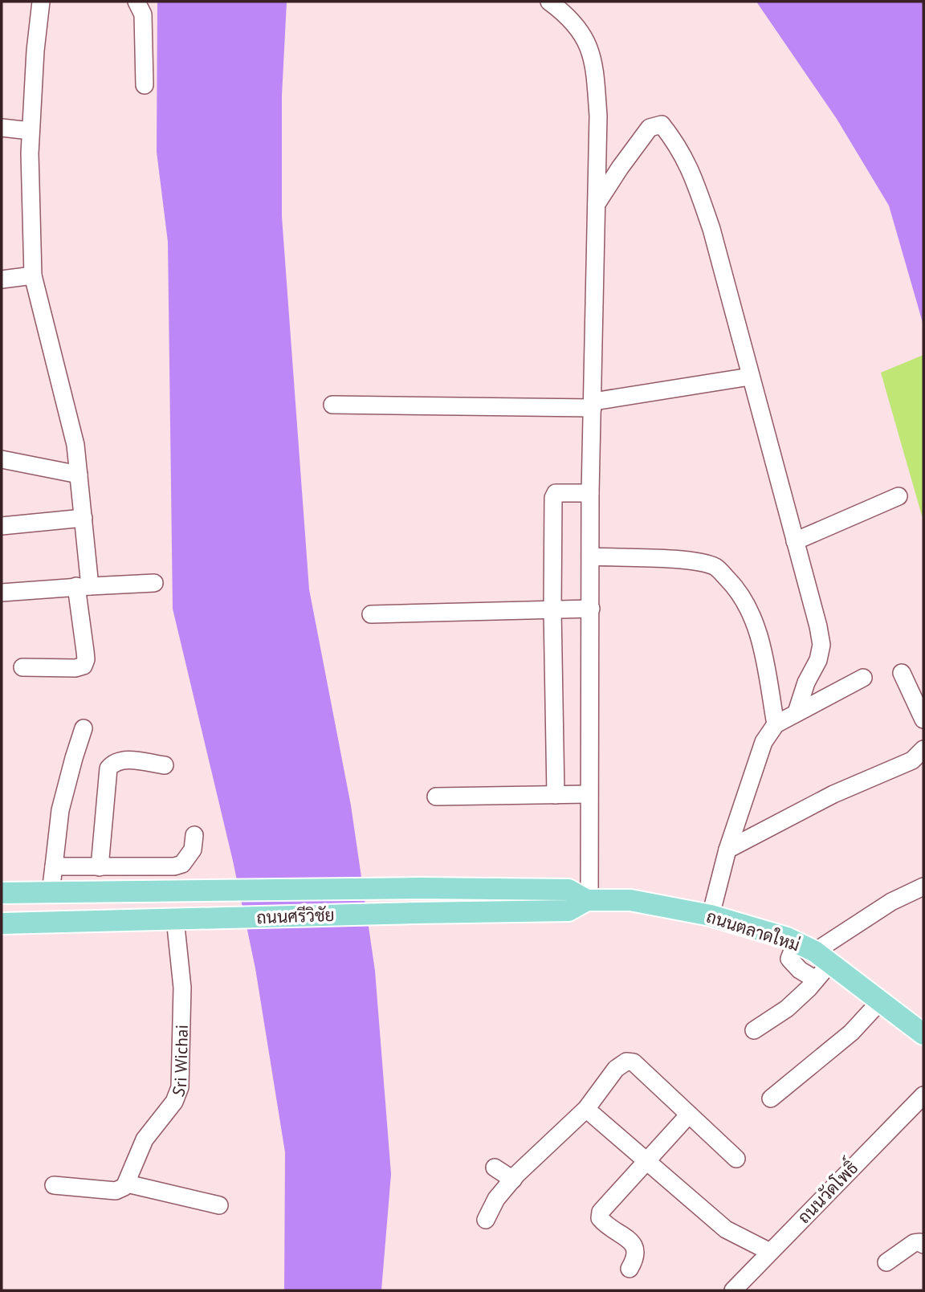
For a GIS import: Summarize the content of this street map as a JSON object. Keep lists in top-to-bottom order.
{
  "streets": {
    "main road": ["ถนนศรีวิชัย", "ถนนตลาดใหม่"],
    "street": ["Sri Wichai", "ถนนวัดโพธิ์"]
  },
  "crossings": [
    ["ถนนศรีวิชัย", "ถนนตลาดใหม่"],
    ["ถนนศรีวิชัย", "Sri Wichai"]
  ]
}
